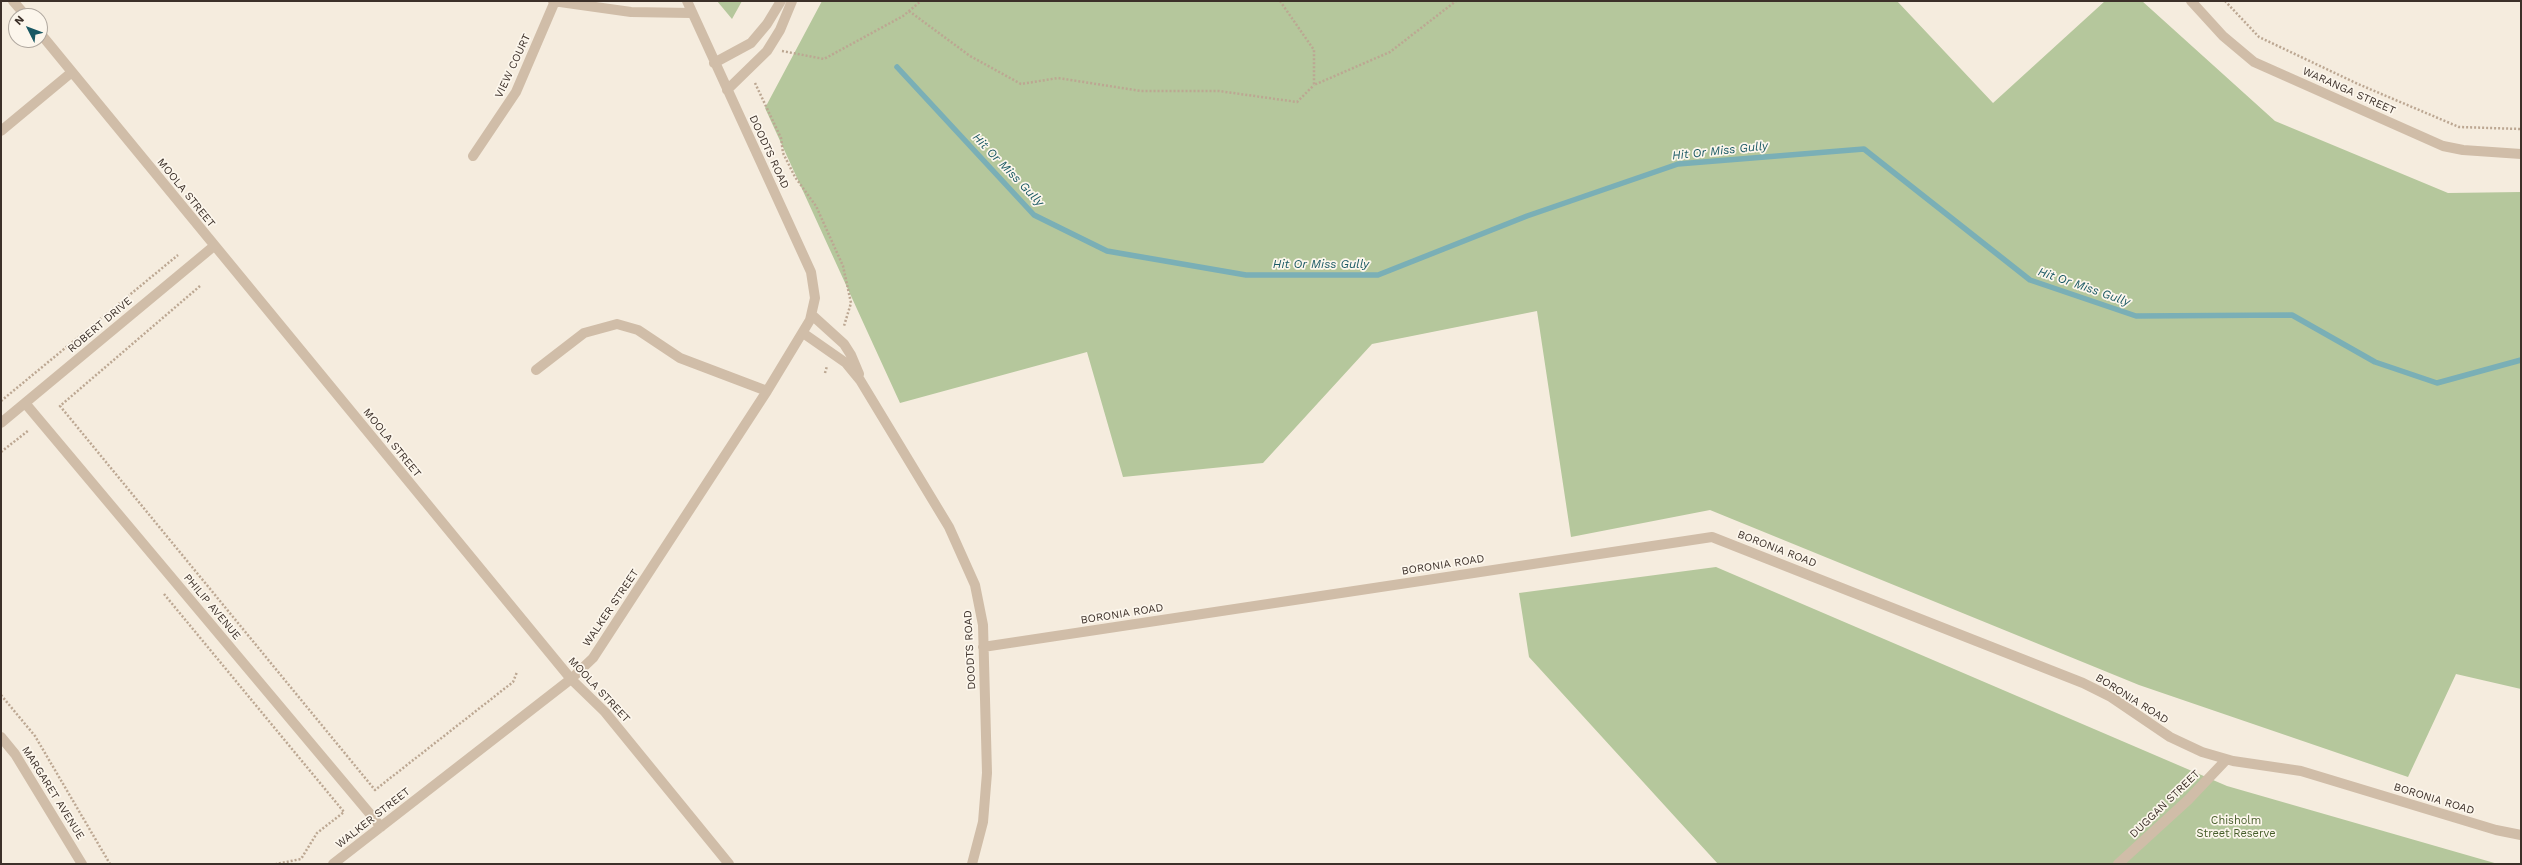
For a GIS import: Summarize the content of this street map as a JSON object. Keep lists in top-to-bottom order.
{
  "streets": {
    "street": [
      "VIEW COURT",
      "WARANGA STREET",
      "DOODTS ROAD",
      "MOOLA STREET",
      "ROBERT DRIVE",
      "BORONIA ROAD",
      "PHILIP AVENUE",
      "WALKER STREET",
      "MARGARET AVENUE",
      "DUGGAN STREET"
    ]
  },
  "crossings": [
    ["DOODTS ROAD", "BORONIA ROAD"],
    ["DOODTS ROAD", "WALKER STREET"],
    ["MOOLA STREET", "ROBERT DRIVE"],
    ["MOOLA STREET", "WALKER STREET"],
    ["ROBERT DRIVE", "PHILIP AVENUE"],
    ["BORONIA ROAD", "DUGGAN STREET"],
    ["PHILIP AVENUE", "WALKER STREET"]
  ],
  "water": ["Hit Or Miss Gully"],
  "parks": ["Chisholm Street Reserve"],
  "north": "top left"
}
